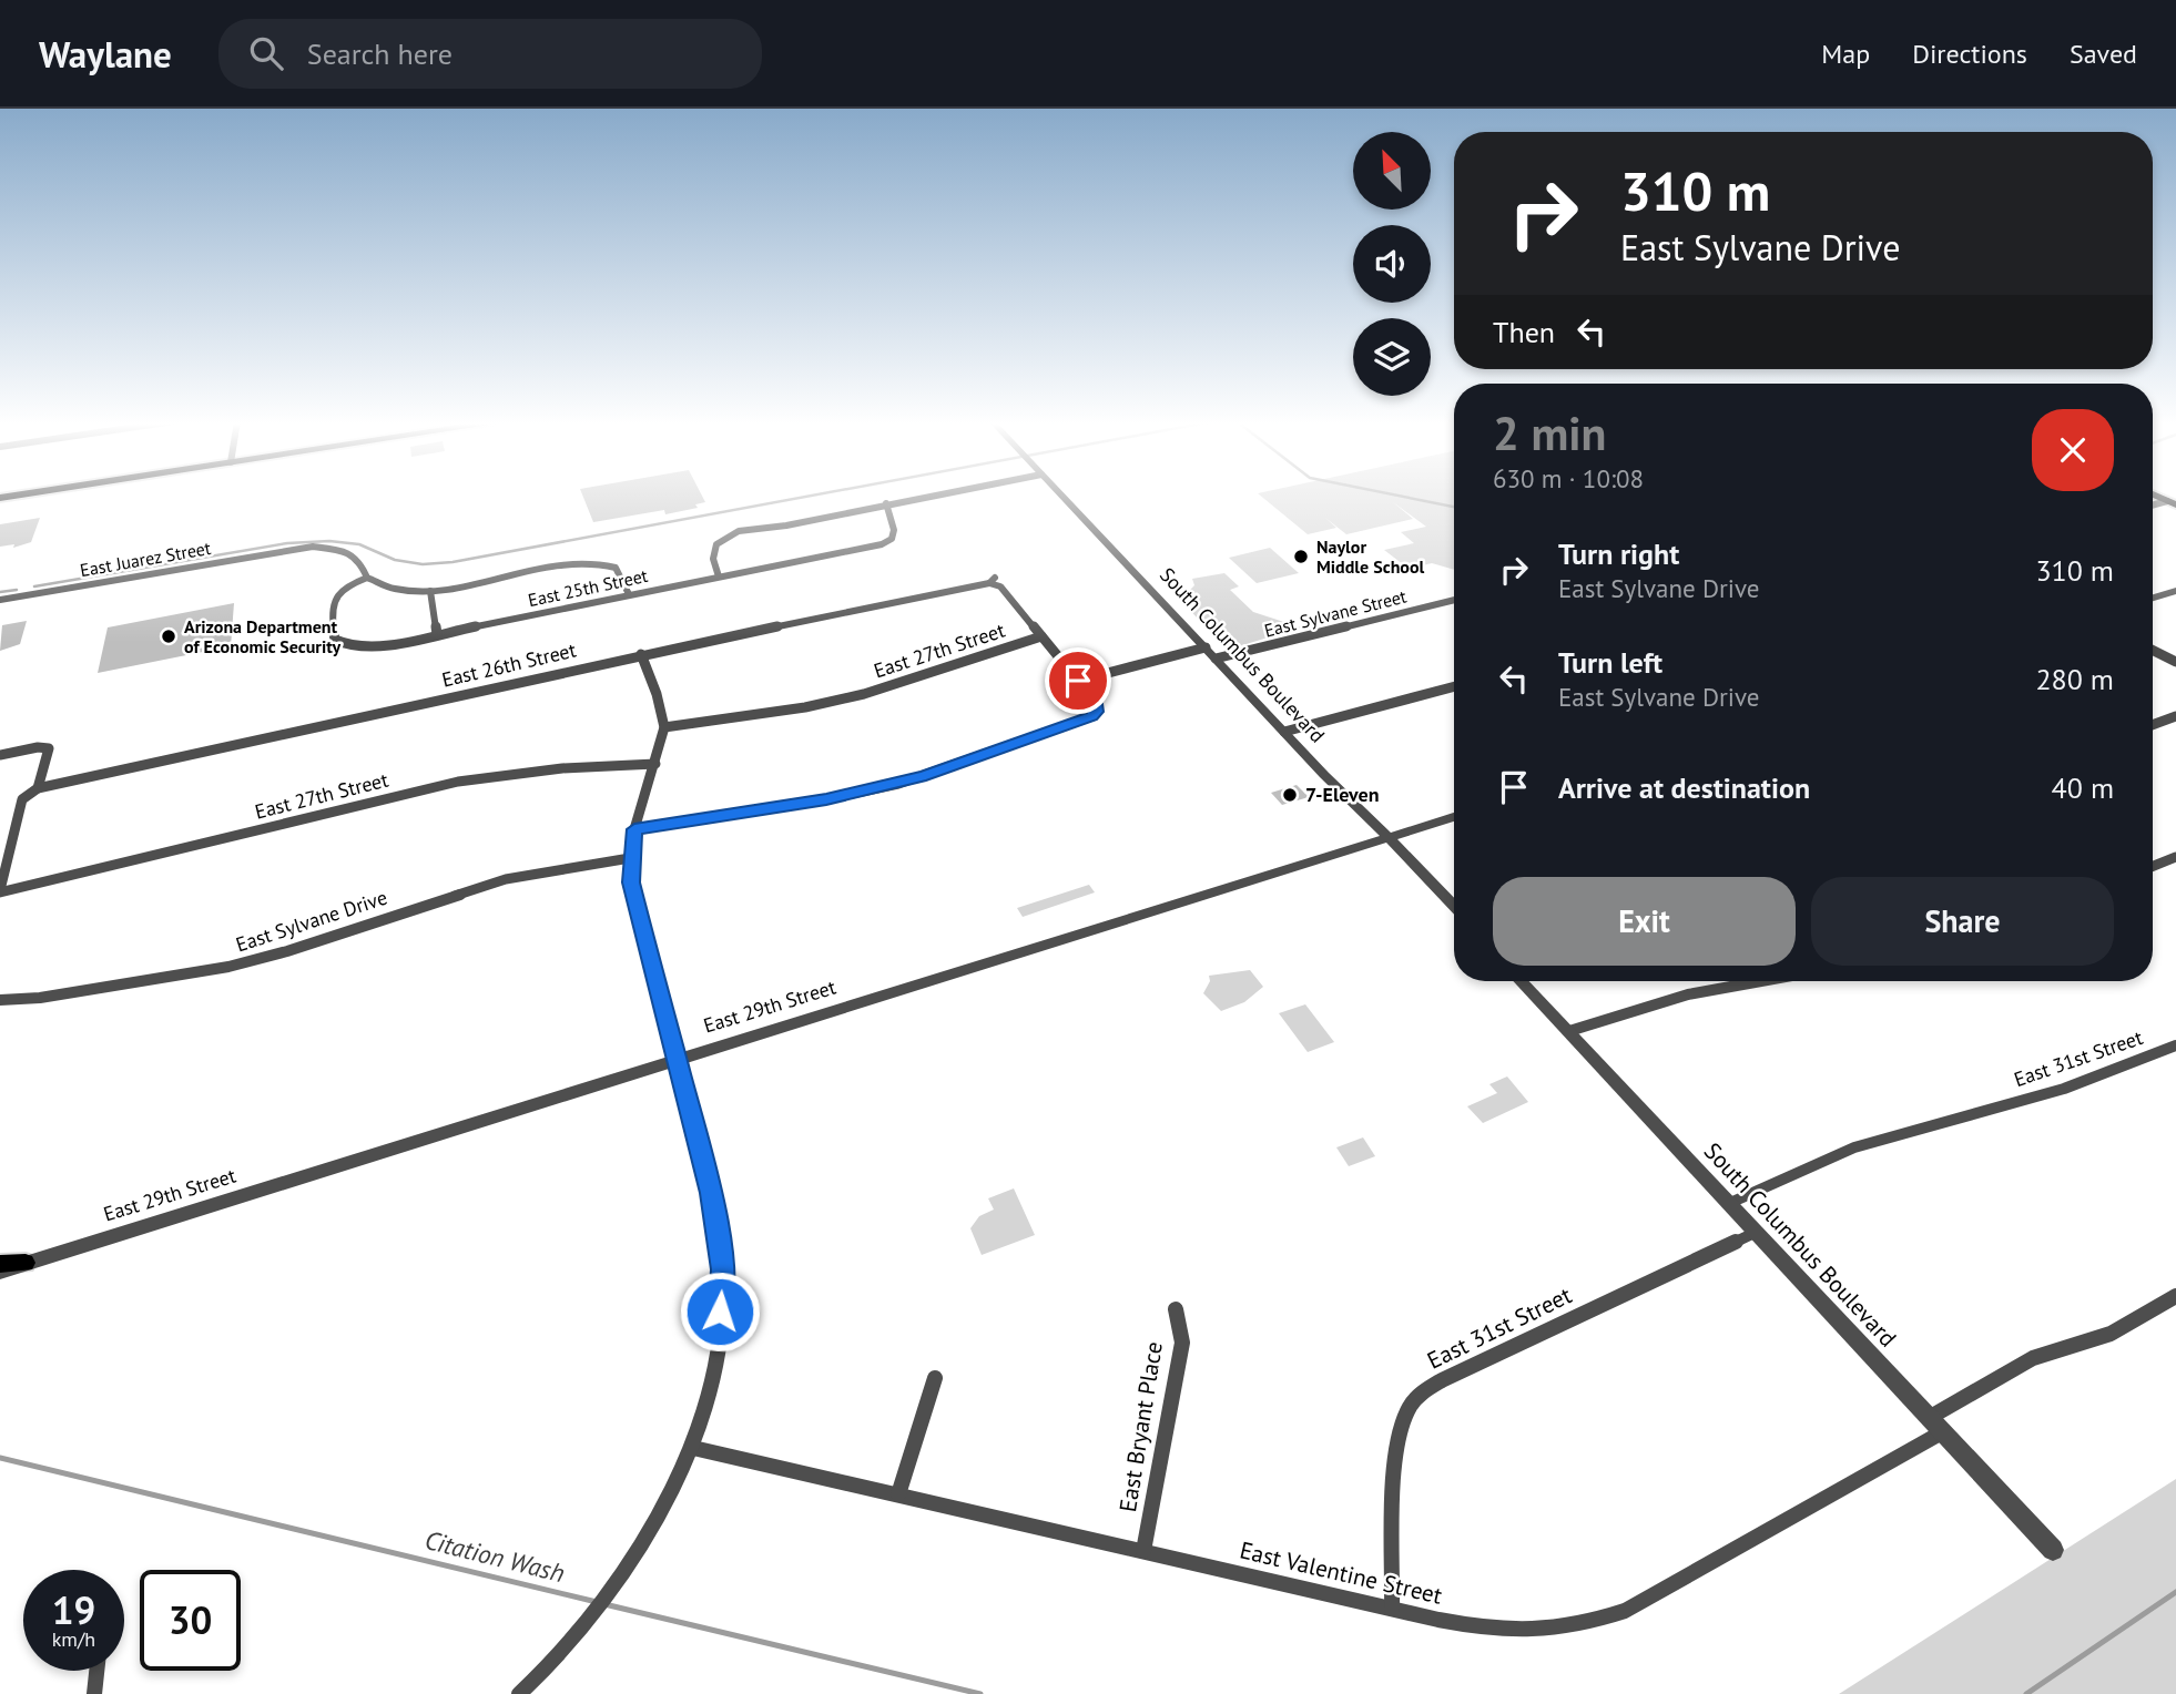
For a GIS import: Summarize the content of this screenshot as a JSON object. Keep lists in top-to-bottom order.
{
  "streets": {
    "street": [
      "East Juarez Street",
      "East 25th Street",
      "East Sylvane Street",
      "East 27th Street",
      "South Columbus Boulevard",
      "East 26th Street",
      "East Sylvane Drive",
      "East 29th Street",
      "East 31st Street",
      "East Bryant Place",
      "East Valentine Street"
    ]
  },
  "crossings": [
    ["East Juarez Street", "East 25th Street"],
    ["East Sylvane Street", "South Columbus Boulevard"],
    ["East 27th Street", "East 26th Street"],
    ["South Columbus Boulevard", "East 29th Street"],
    ["South Columbus Boulevard", "East 31st Street"],
    ["South Columbus Boulevard", "East Valentine Street"],
    ["East 31st Street", "East Valentine Street"],
    ["East Bryant Place", "East Valentine Street"]
  ],
  "water": ["Citation Wash"],
  "places": ["Naylor Middle School", "Arizona Department of Economic Security", "7-Eleven"],
  "north": "top left",
  "page": {
    "header": "Waylane",
    "search": "Search here",
    "nav": ["Map", "Directions", "Saved"],
    "turn": ["310 m", "East Sylvane Drive"],
    "then": "Then",
    "heading": ["2 min", "630 m · 10:08"],
    "list": [
      {
        "name": "Turn right",
        "note": "East Sylvane Drive",
        "value": "310 m"
      },
      {
        "name": "Turn left",
        "note": "East Sylvane Drive",
        "value": "280 m"
      },
      {
        "name": "Arrive at destination",
        "value": "40 m"
      }
    ],
    "buttons": ["Exit", "Share"],
    "speed": "19 km/h",
    "limit": "30"
  }
}
